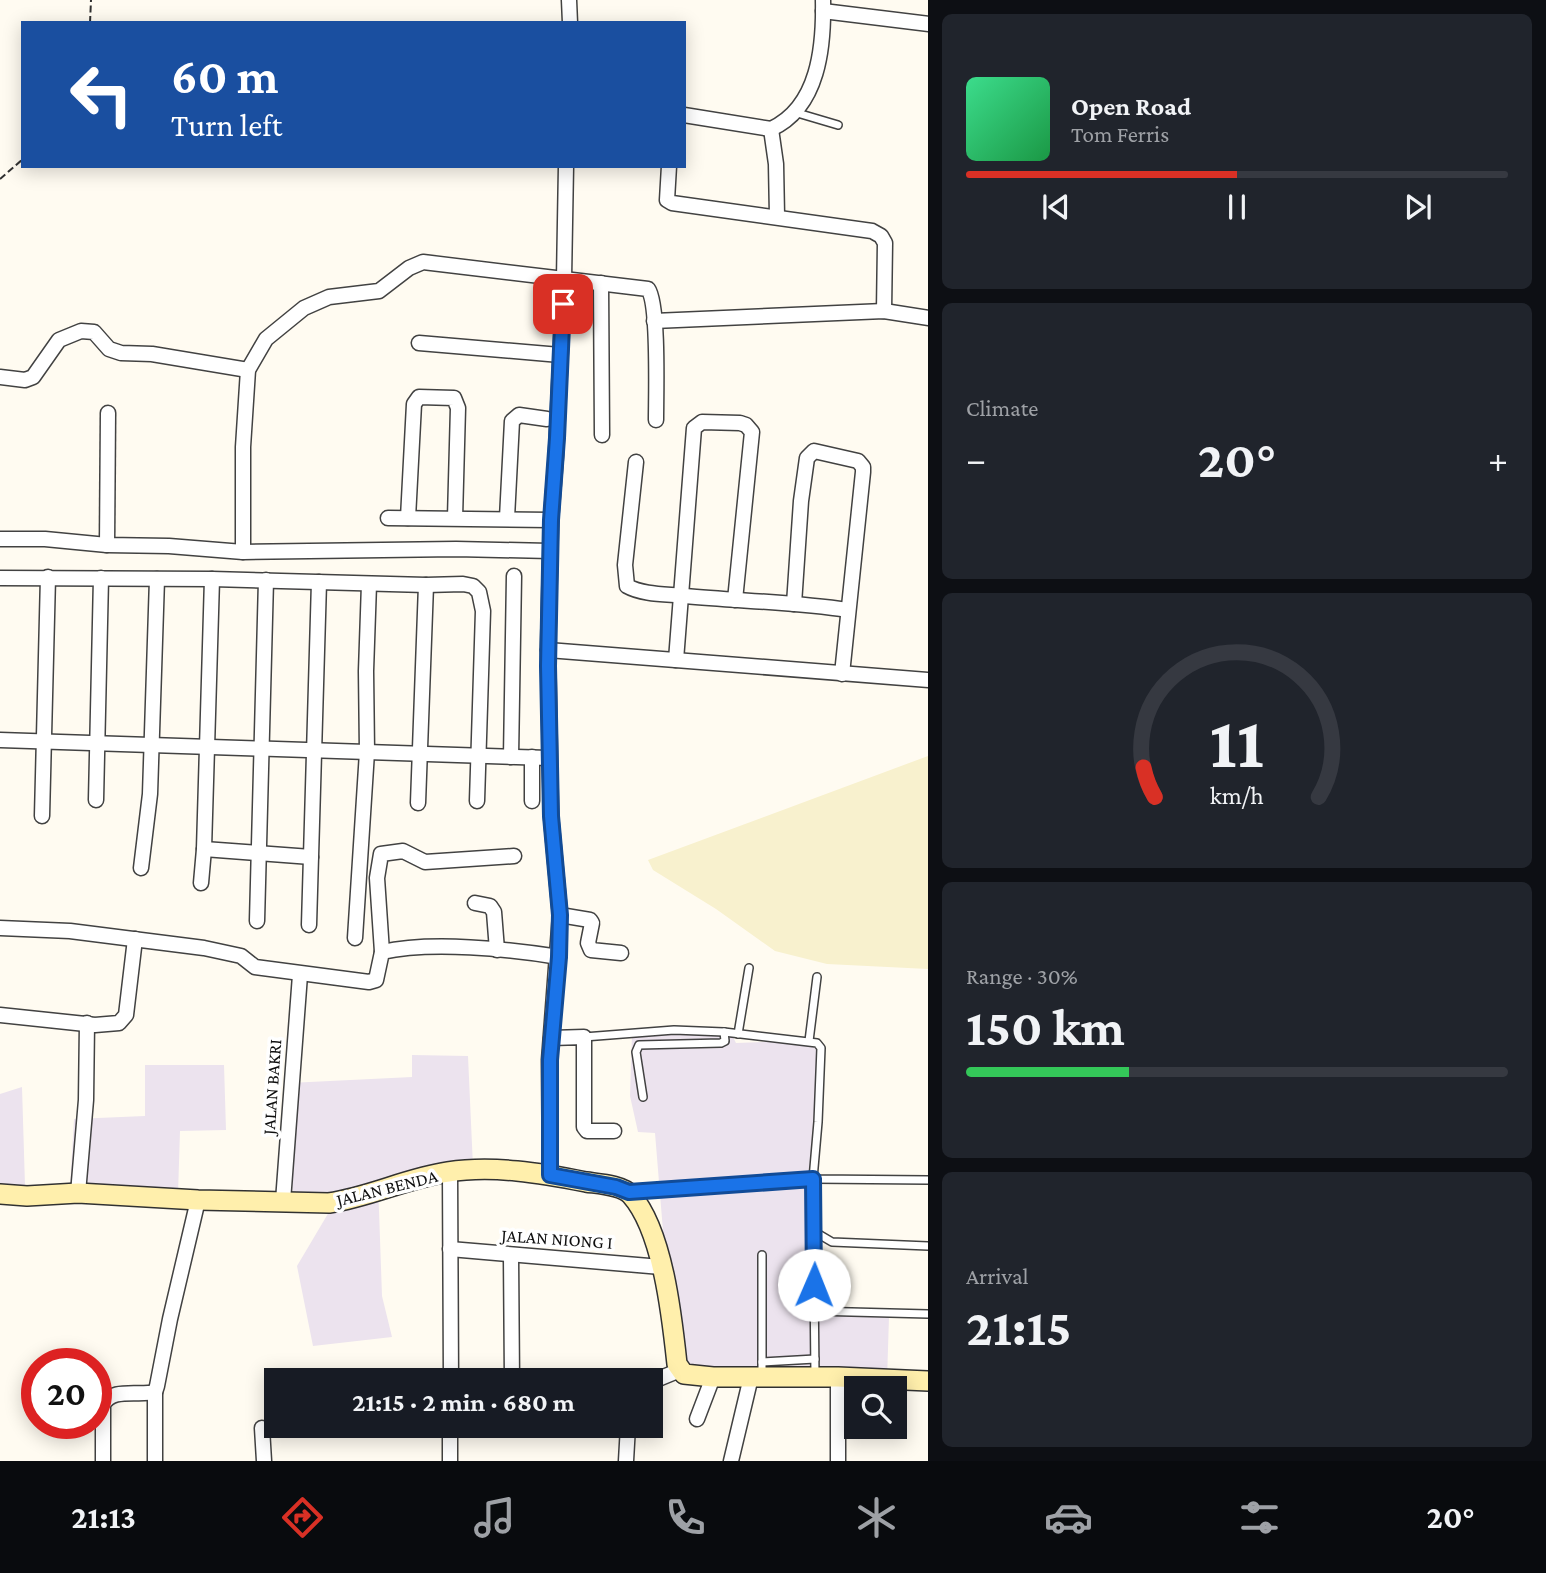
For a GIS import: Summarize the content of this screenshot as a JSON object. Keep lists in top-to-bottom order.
{
  "streets": {
    "street": ["JALAN BAKRI", "JALAN BENDA", "JALAN NIONG I"]
  },
  "crossings": [
    ["JALAN BAKRI", "JALAN BENDA"]
  ],
  "page": {
    "turn": ["60 m", "Turn left"],
    "song": ["Open Road", "Tom Ferris"],
    "tile": [
      "Climate",
      ["Range · 30%", "150 km"],
      ["Arrival", "21:15"]
    ],
    "heat": ["−", "20°", "+"],
    "limit": "20",
    "trip": "21:15 · 2 min · 680 m",
    "tabs": ["21:13", "20°"],
    "gauge": ["11", "km/h"]
  }
}
